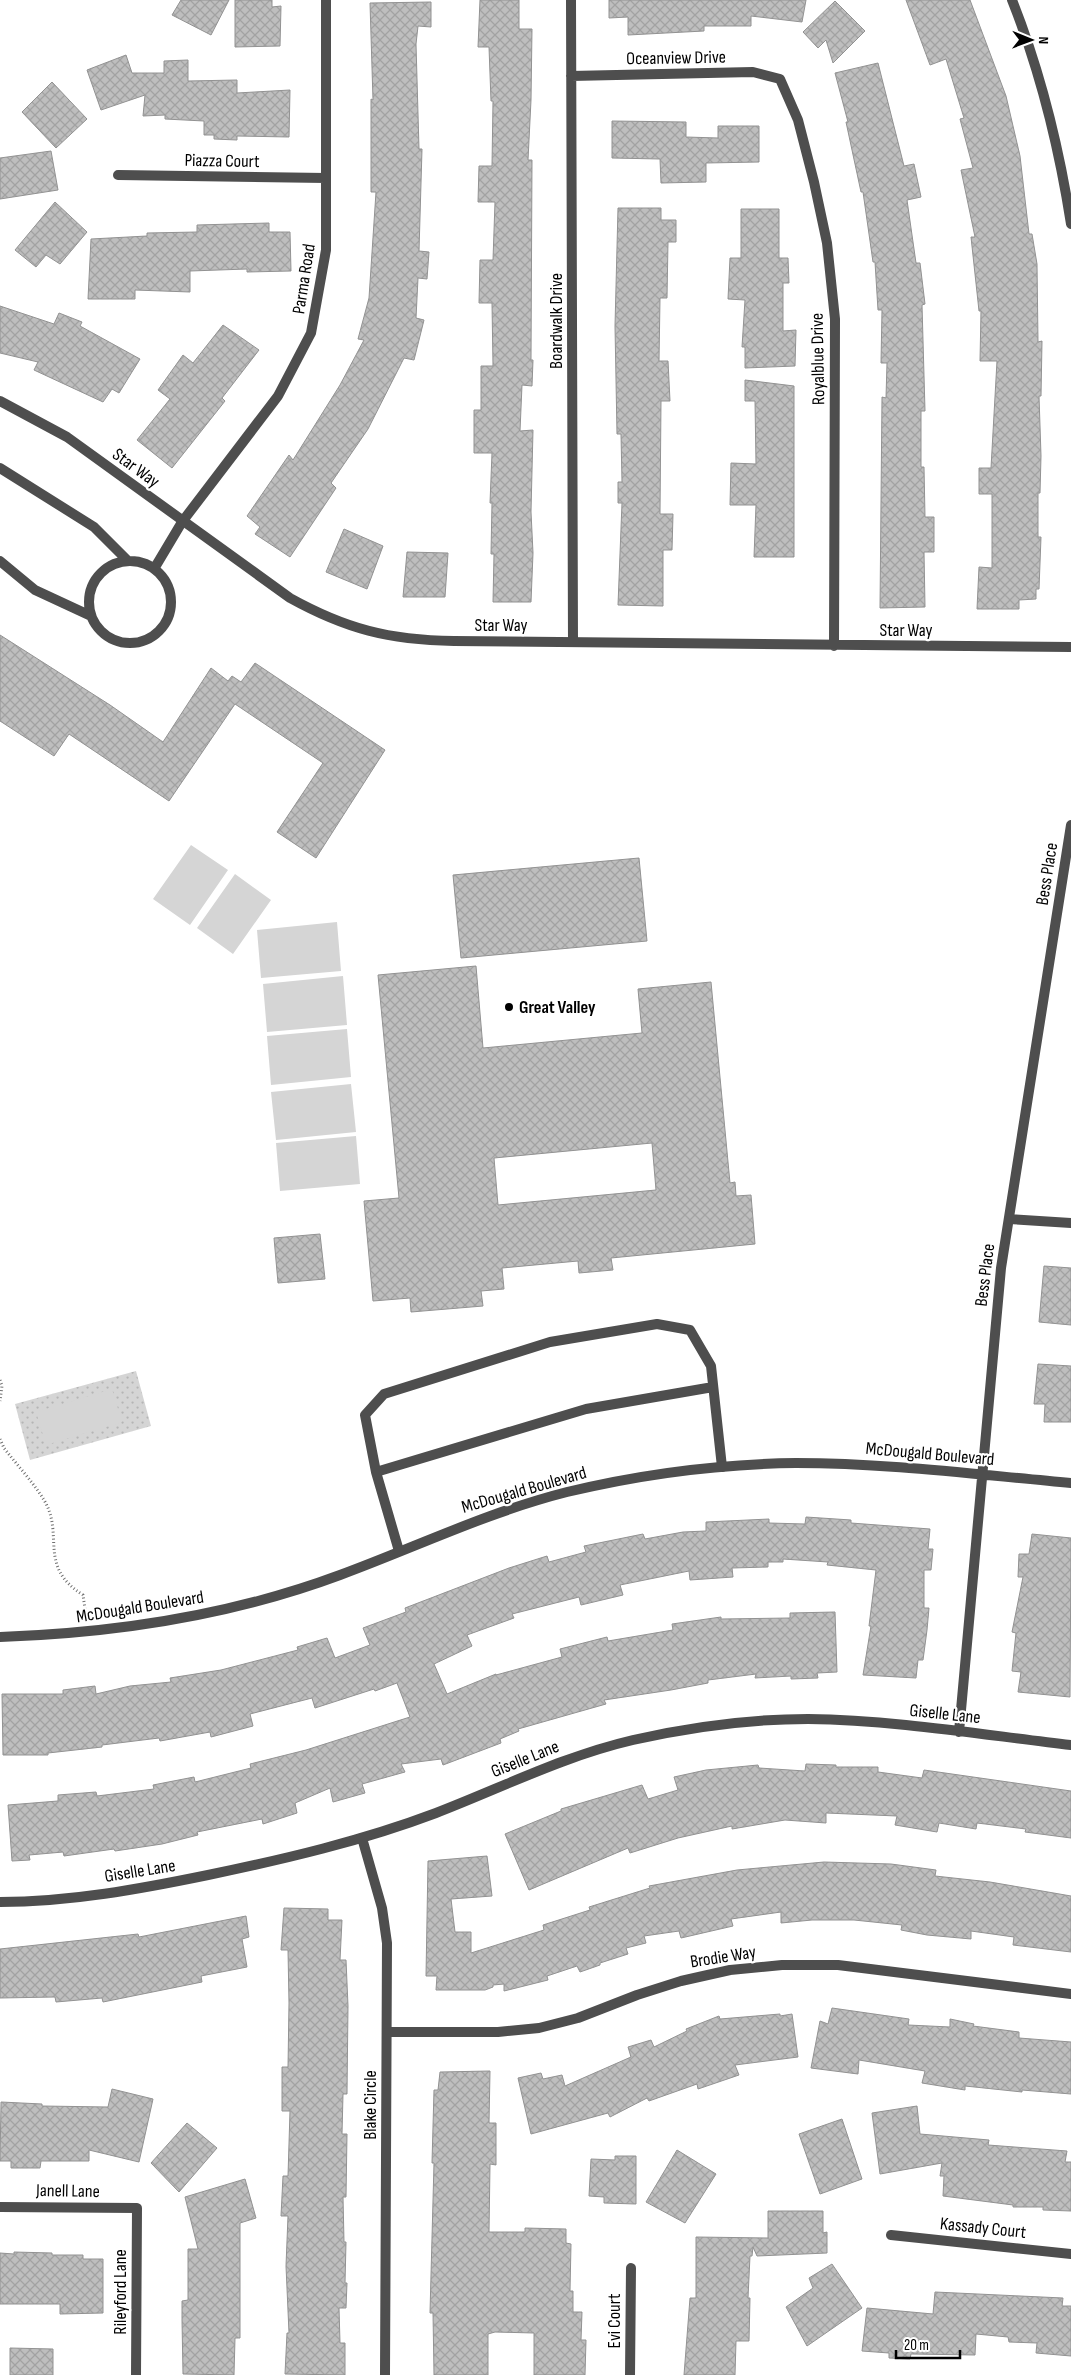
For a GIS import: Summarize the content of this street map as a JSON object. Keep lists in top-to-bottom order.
{
  "streets": {
    "street": [
      "Oceanview Drive",
      "Piazza Court",
      "Parma Road",
      "Boardwalk Drive",
      "Royalblue Drive",
      "Star Way",
      "Bess Place",
      "McDougald Boulevard",
      "Giselle Lane",
      "Brodie Way",
      "Blake Circle",
      "Janell Lane",
      "Kassady Court",
      "Rileyford Lane",
      "Evi Court"
    ]
  },
  "crossings": [
    ["Oceanview Drive", "Boardwalk Drive"],
    ["Oceanview Drive", "Royalblue Drive"],
    ["Piazza Court", "Parma Road"],
    ["Parma Road", "Star Way"],
    ["Boardwalk Drive", "Star Way"],
    ["Royalblue Drive", "Star Way"],
    ["Bess Place", "McDougald Boulevard"],
    ["Bess Place", "Giselle Lane"],
    ["Giselle Lane", "Blake Circle"],
    ["Brodie Way", "Blake Circle"],
    ["Janell Lane", "Rileyford Lane"]
  ],
  "places": ["Great Valley"],
  "scale_bar": "20 m",
  "north": "right"
}
